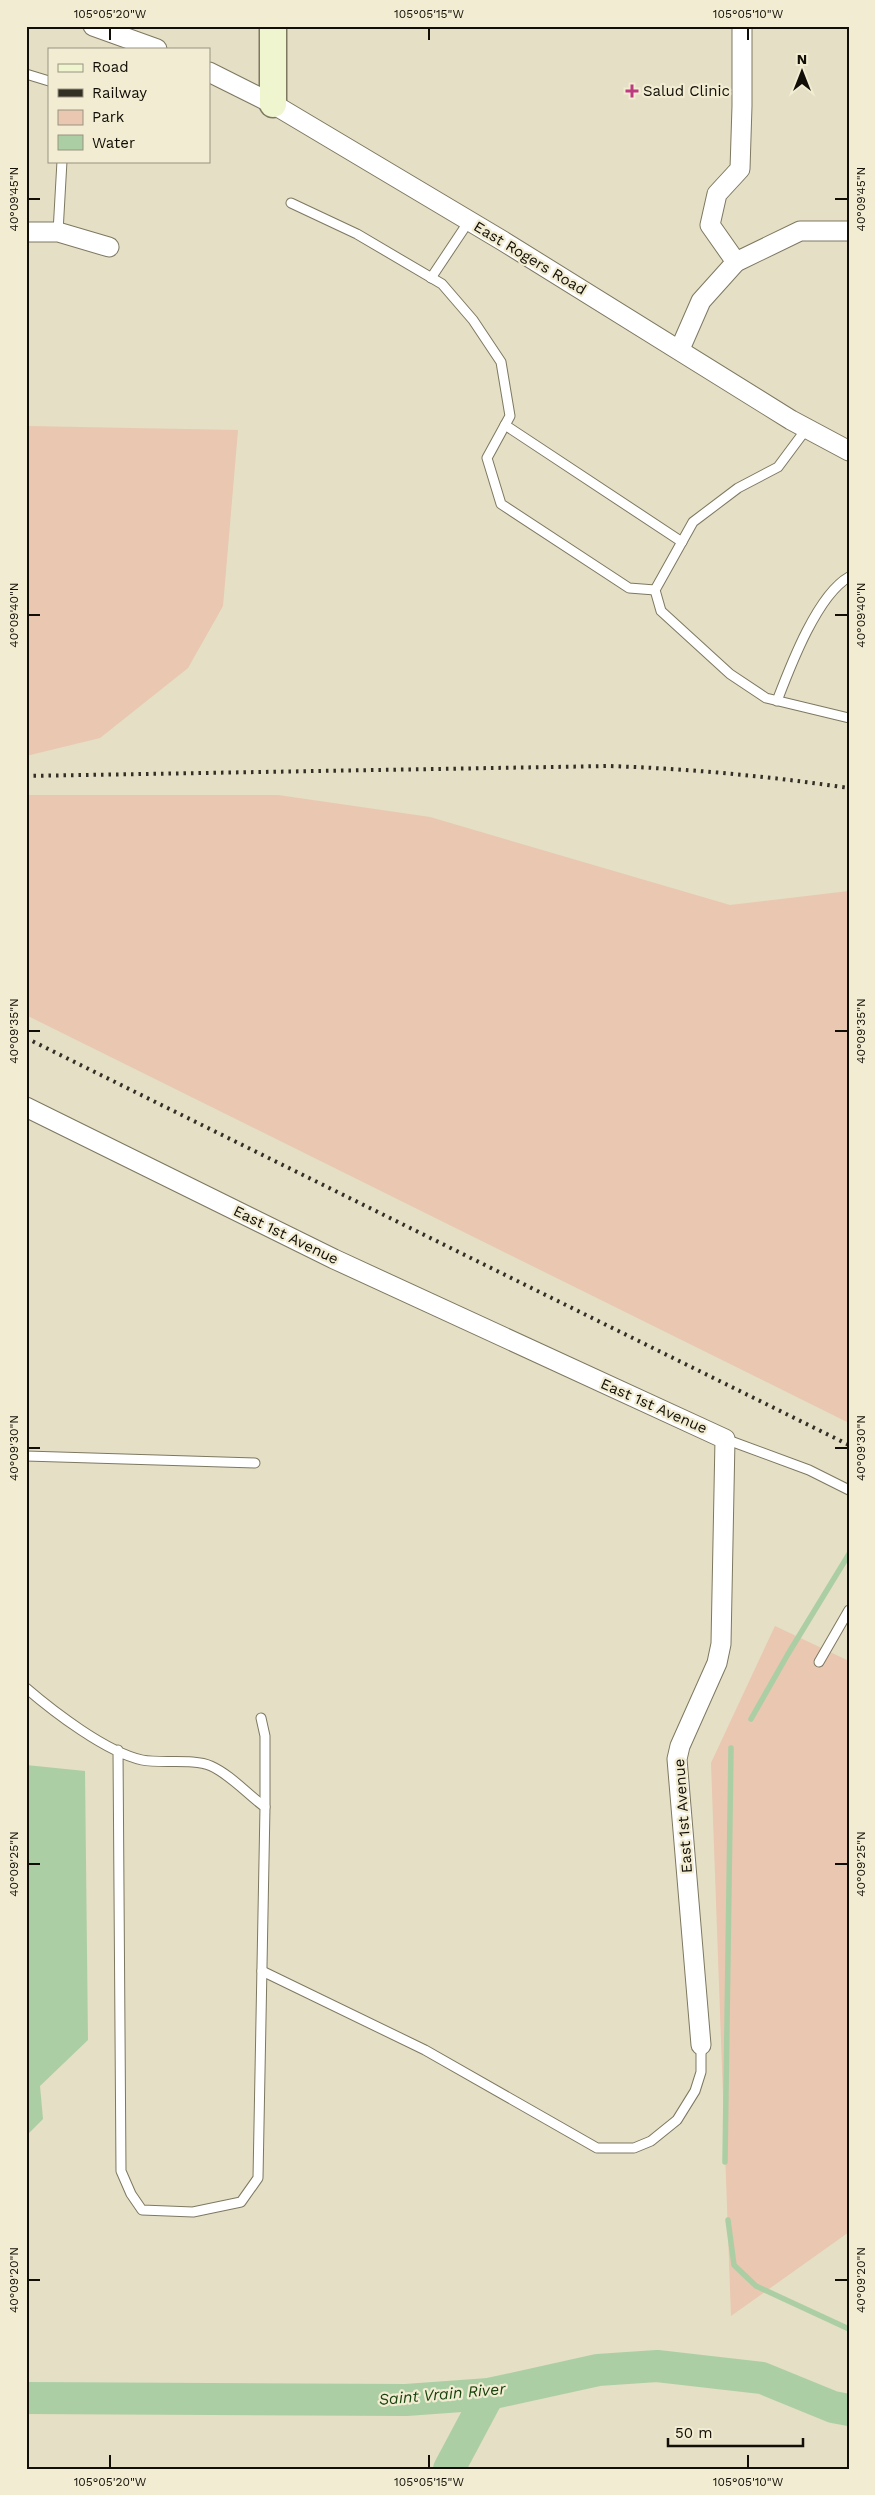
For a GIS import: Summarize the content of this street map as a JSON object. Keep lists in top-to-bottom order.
{
  "streets": {
    "street": ["East Rogers Road", "East 1st Avenue"]
  },
  "water": ["Saint Vrain River"],
  "places": {
    "health": ["Salud Clinic"]
  },
  "legend": [
    "Road",
    "Railway",
    "Park",
    "Water"
  ],
  "scale_bar": "50 m",
  "north": "top",
  "coordinates": [
    "105°05'20\"W",
    "105°05'15\"W",
    "105°05'10\"W",
    "40°09'45\"N",
    "40°09'40\"N",
    "40°09'35\"N",
    "40°09'30\"N",
    "40°09'25\"N",
    "40°09'20\"N"
  ]
}
